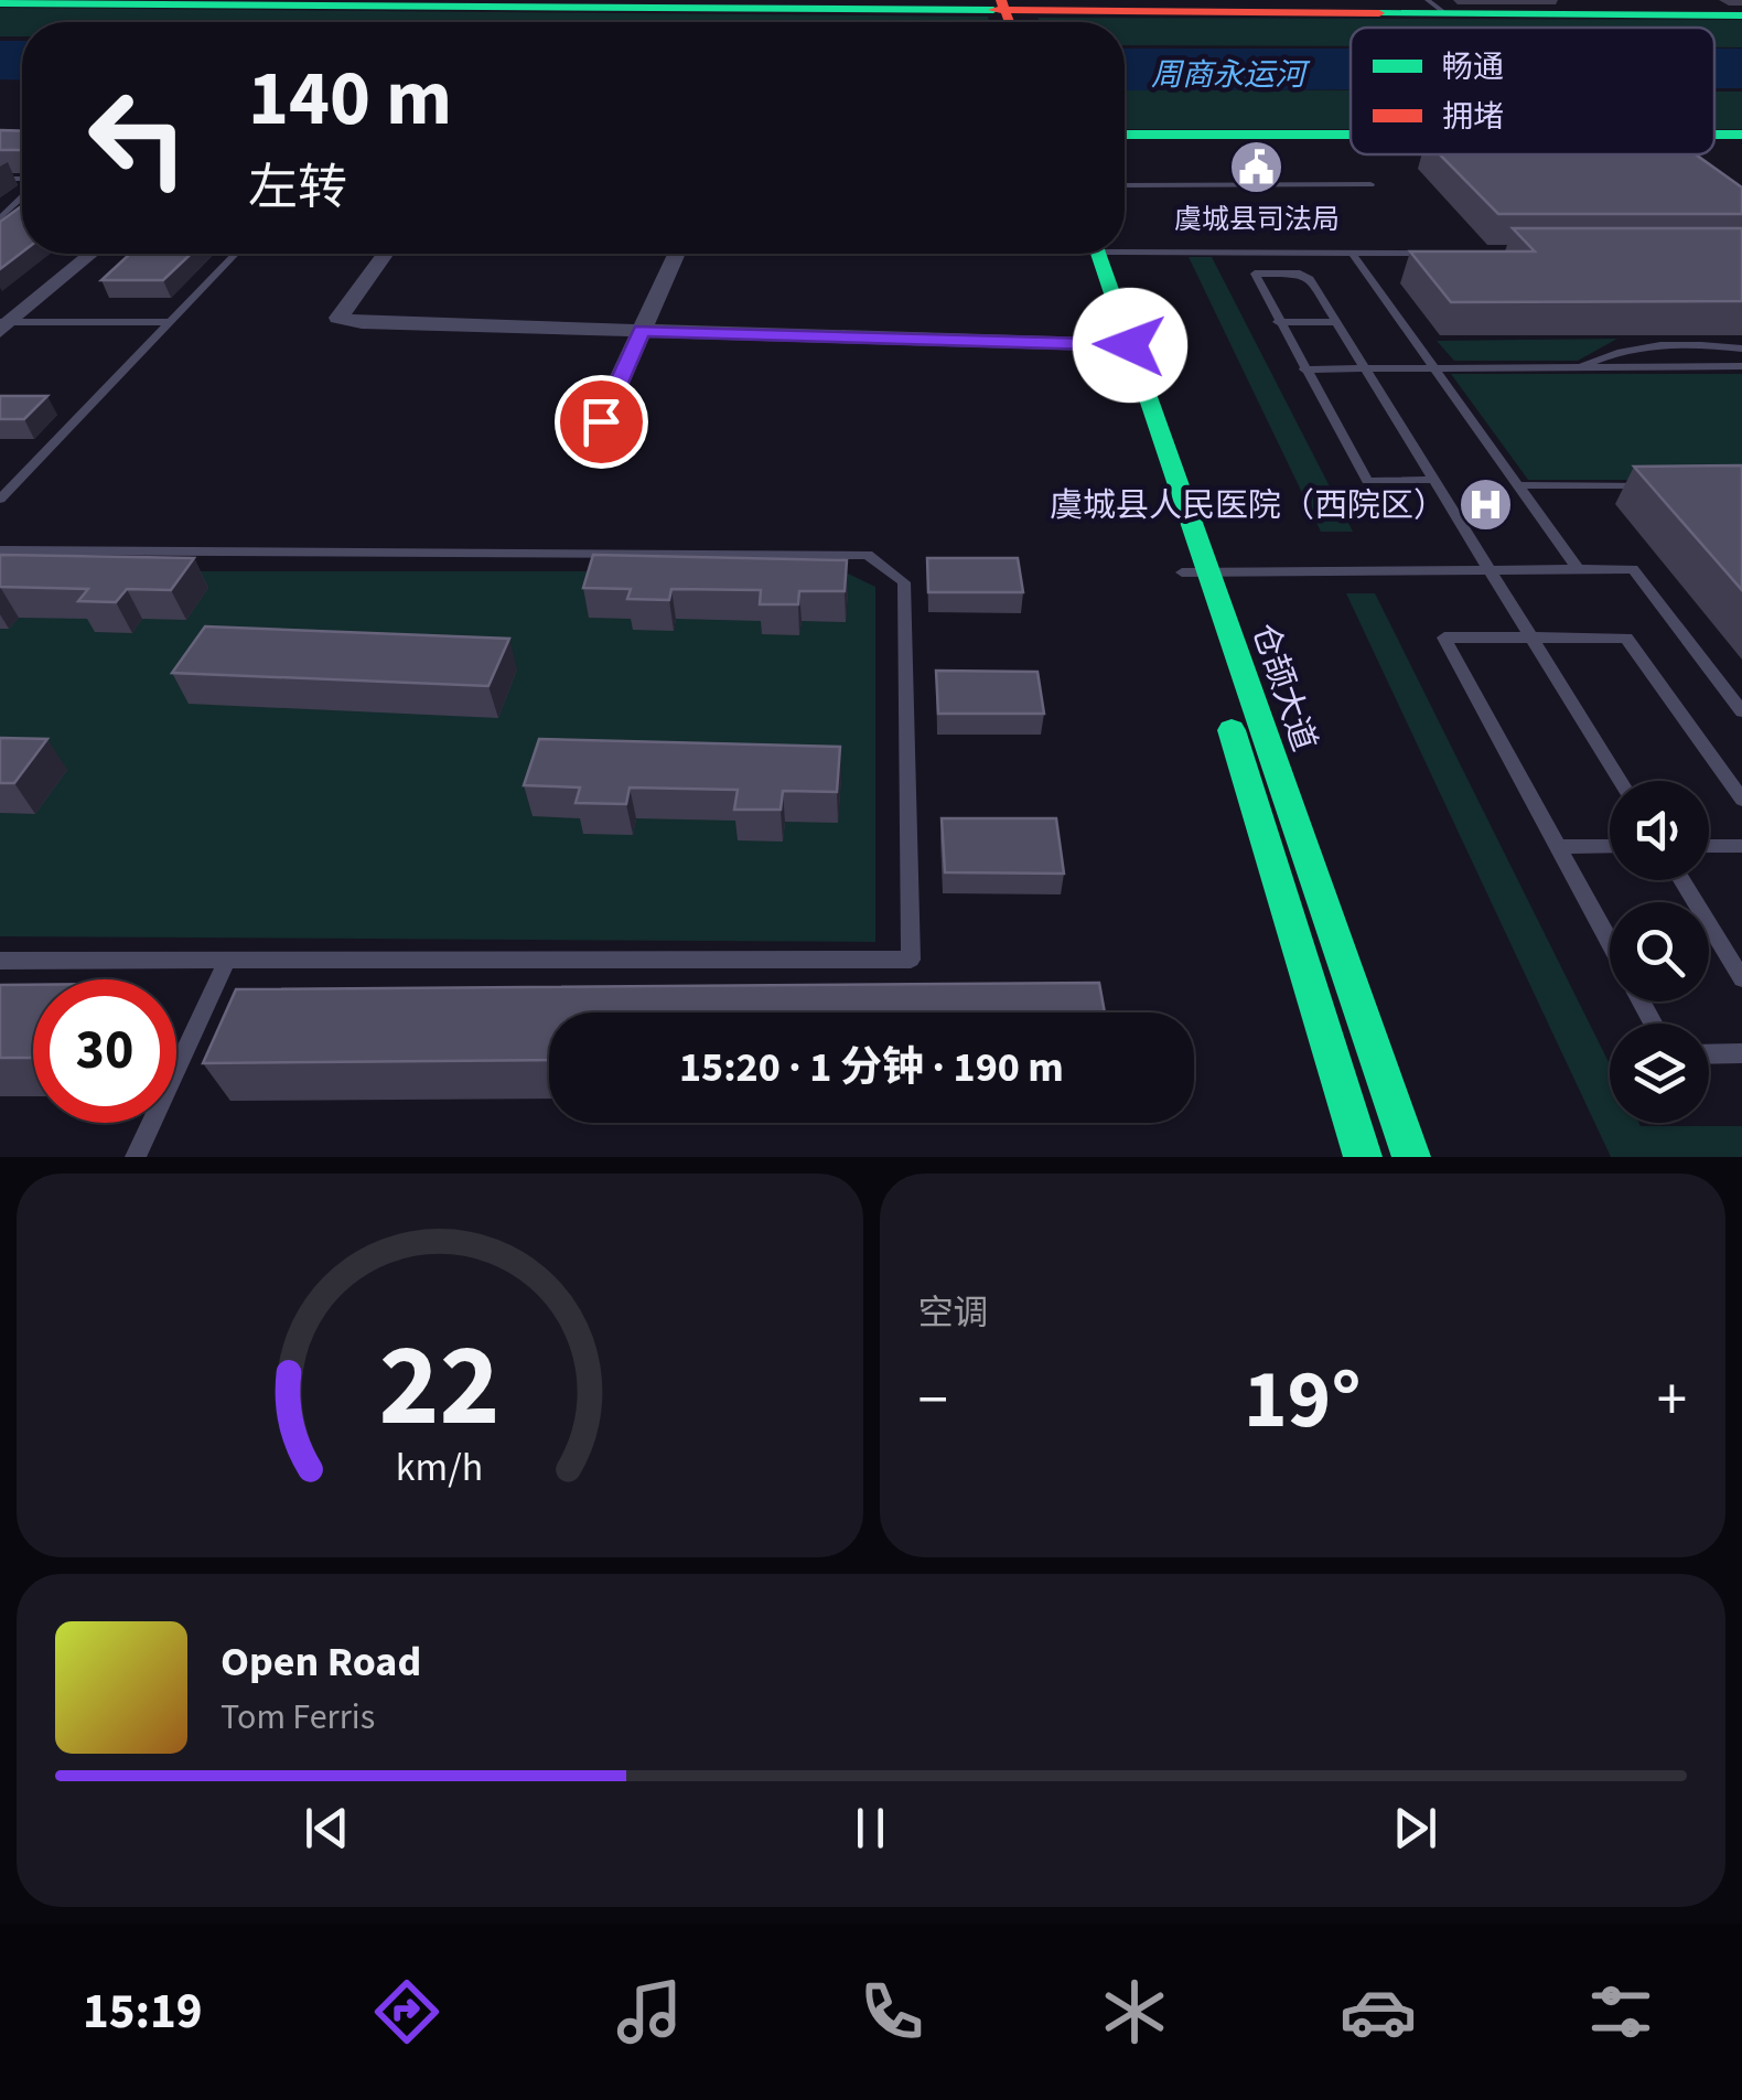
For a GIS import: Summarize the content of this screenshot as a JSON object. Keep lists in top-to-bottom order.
{
  "streets": {
    "street": ["仓颉大道"]
  },
  "water": ["周商永运河"],
  "places": {
    "public building": ["虞城县司法局"],
    "hospital": ["虞城县人民医院（西院区）"]
  },
  "legend": ["畅通", "拥堵"],
  "page": {
    "turn": ["140 m", "左转"],
    "limit": "30",
    "trip": "15:20 · 1 分钟 · 190 m",
    "tile": "空调",
    "heat": ["−", "19°", "+"],
    "song": ["Open Road", "Tom Ferris"],
    "tabs": "15:19",
    "gauge": ["22", "km/h"]
  }
}
